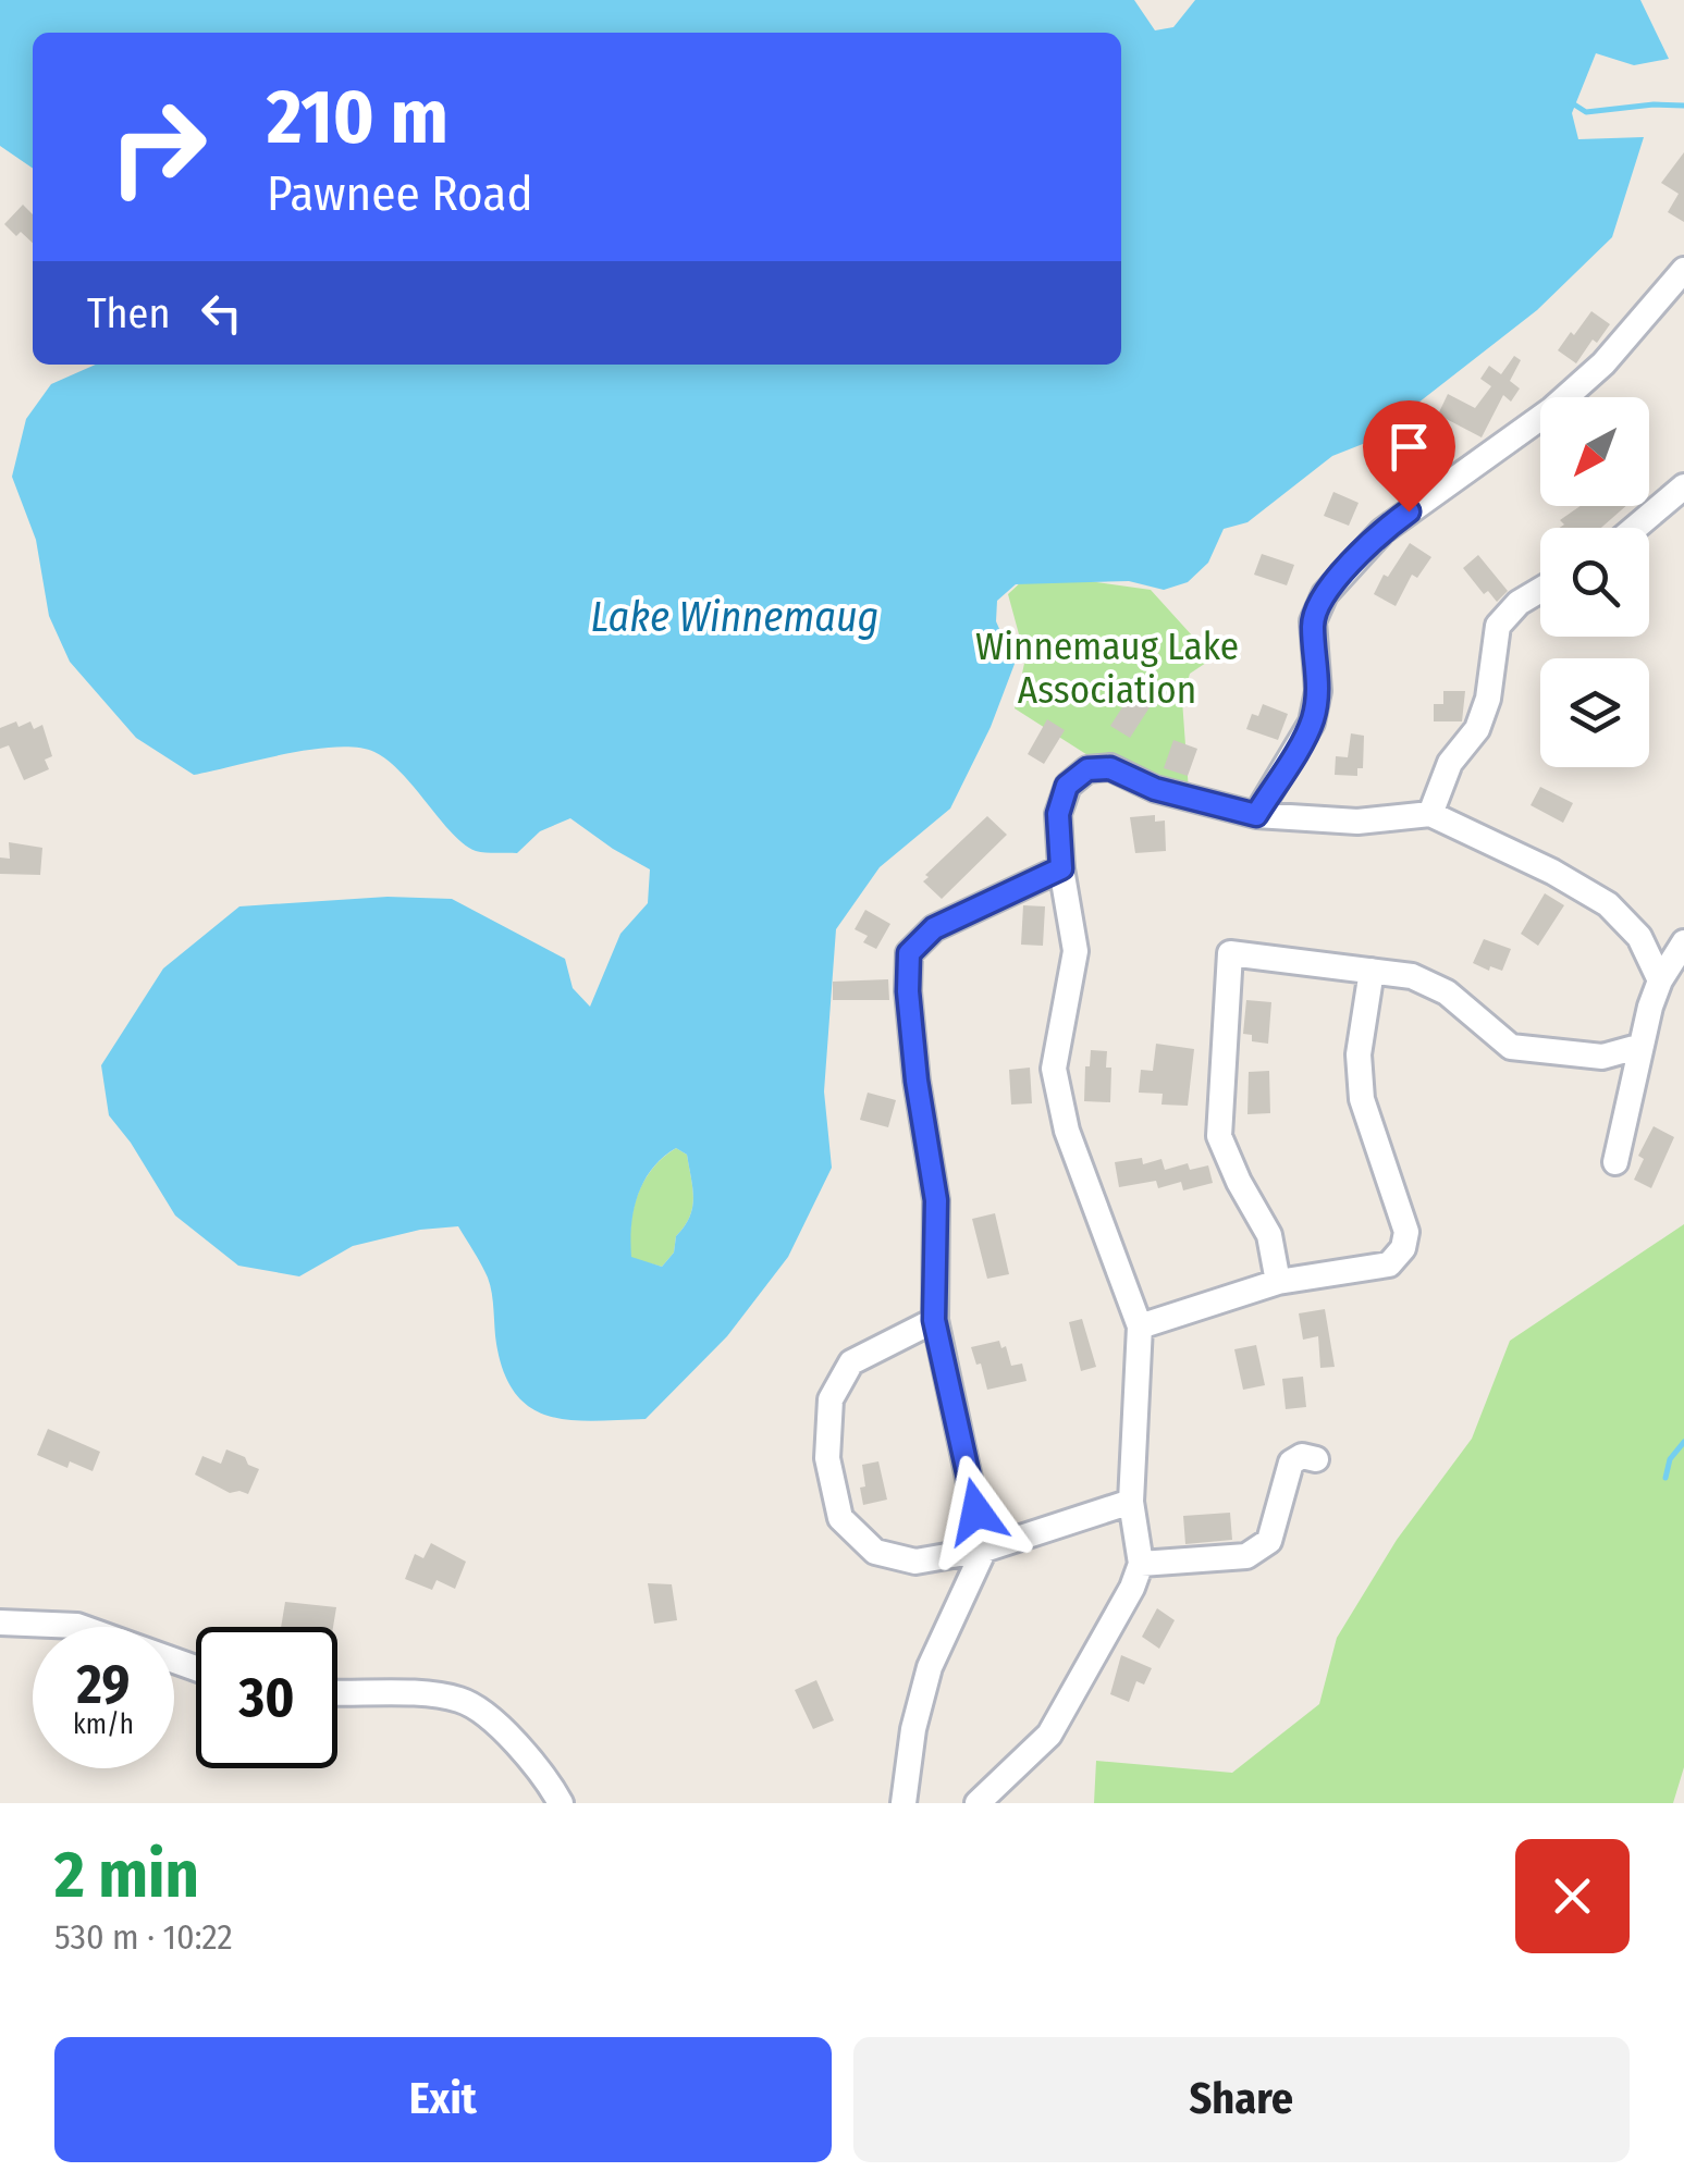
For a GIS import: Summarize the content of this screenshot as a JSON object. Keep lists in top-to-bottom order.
{
  "water": ["Lake Winnemaug"],
  "parks": ["Winnemaug Lake Association"],
  "north": "bottom left",
  "page": {
    "turn": ["210 m", "Pawnee Road"],
    "then": "Then",
    "speed": "29 km/h",
    "limit": "30",
    "heading": ["2 min", "530 m · 10:22"],
    "buttons": ["Exit", "Share"]
  }
}
